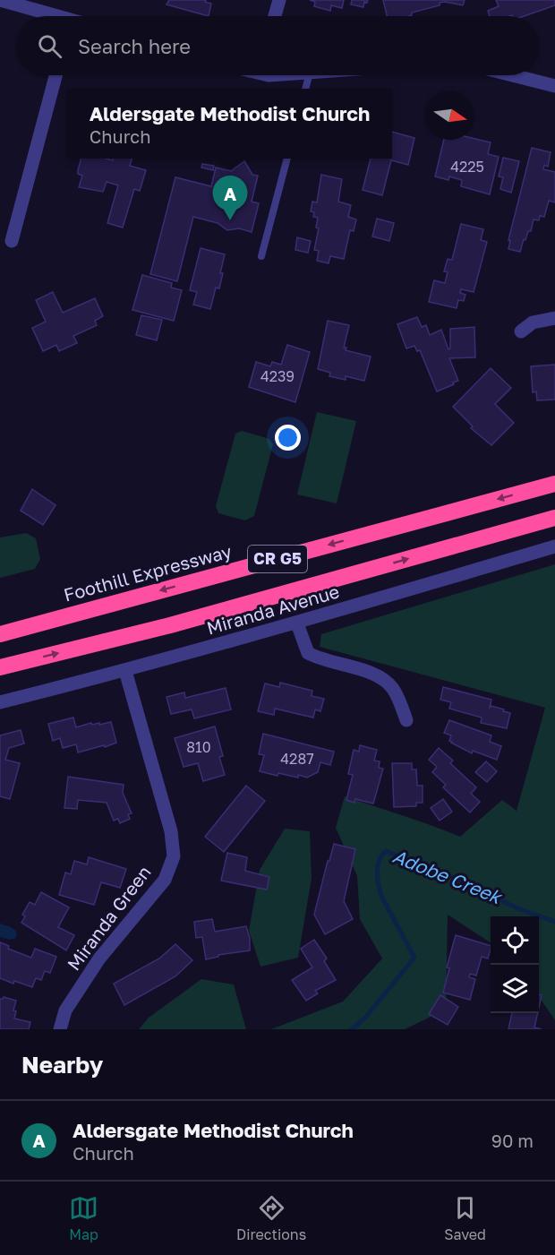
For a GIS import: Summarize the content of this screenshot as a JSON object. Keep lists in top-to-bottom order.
{
  "streets": {
    "highway": ["CR G5", "Foothill Expressway"],
    "street": ["Miranda Avenue", "Miranda Green"]
  },
  "crossings": [
    ["Miranda Avenue", "Miranda Green"]
  ],
  "water": ["Adobe Creek"],
  "house_numbers": [
    "4225",
    "4239",
    "810",
    "4287"
  ],
  "north": "right",
  "page": {
    "search": "Search here",
    "popup": ["Aldersgate Methodist Church", "Church"],
    "pins": "A",
    "heading": "Nearby",
    "list": [
      {
        "mark": "A",
        "name": "Aldersgate Methodist Church",
        "note": "Church",
        "value": "90 m"
      }
    ],
    "nav": ["Map", "Directions", "Saved"]
  }
}
